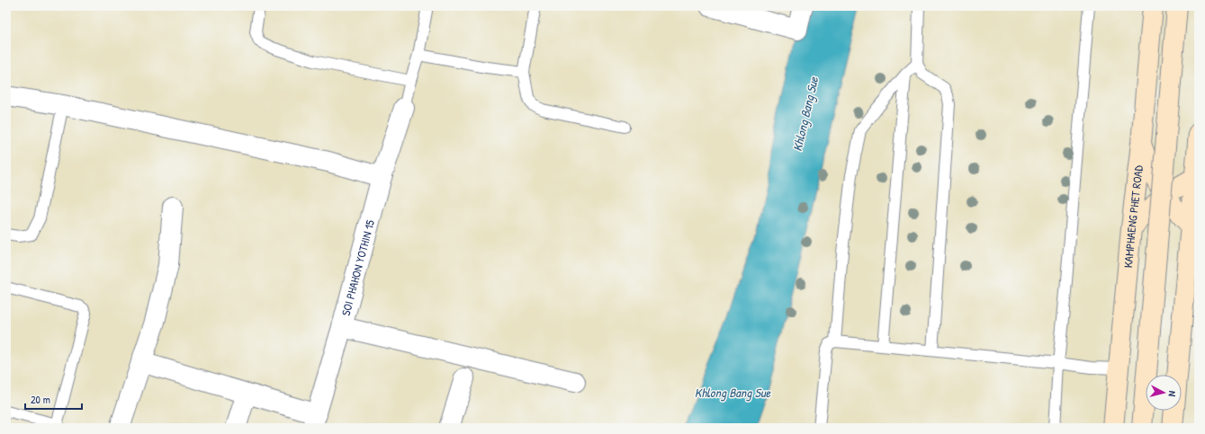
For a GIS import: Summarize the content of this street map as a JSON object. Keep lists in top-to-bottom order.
{
  "streets": {
    "main road": ["KAMPHAENG PHET ROAD"],
    "street": ["SOI PHAHON YOTHIN 15"]
  },
  "water": ["Khlong Bang Sue"],
  "scale_bar": "20 m",
  "north": "right"
}
